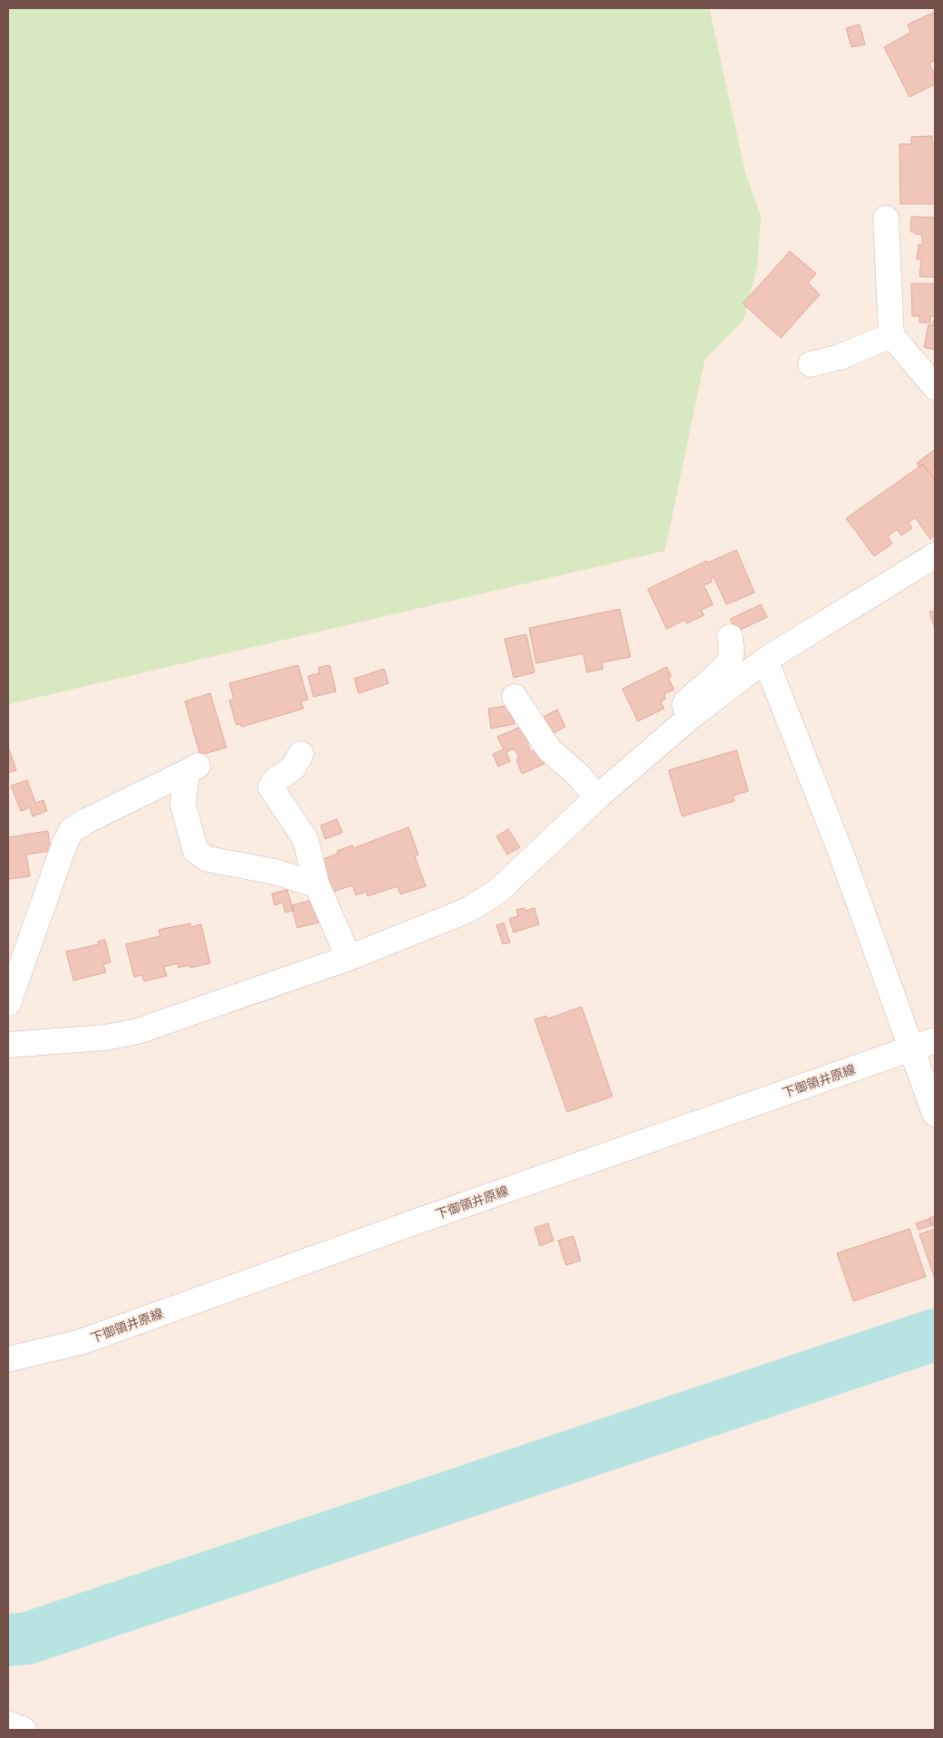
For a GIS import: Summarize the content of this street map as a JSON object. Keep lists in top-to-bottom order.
{
  "streets": {
    "street": ["下御領井原線"]
  }
}
